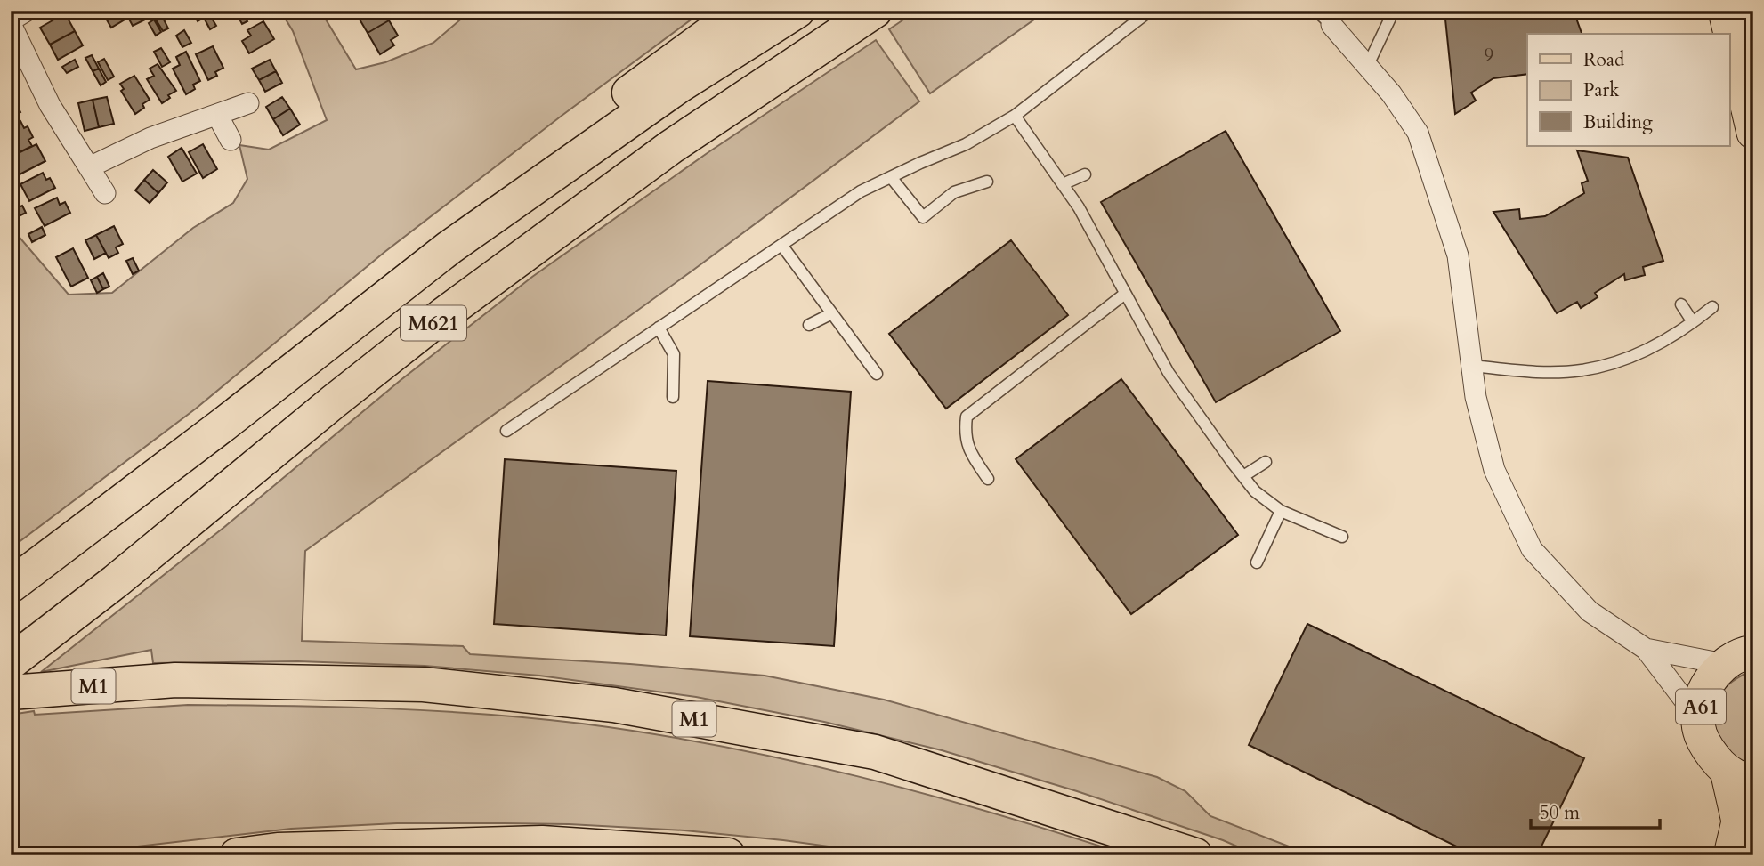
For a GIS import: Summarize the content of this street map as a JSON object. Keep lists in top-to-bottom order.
{
  "streets": {
    "highway": ["M621", "M1"],
    "main road": ["A61"]
  },
  "house_numbers": ["9"],
  "legend": ["Road", "Park", "Building"],
  "scale_bar": "50 m"
}
